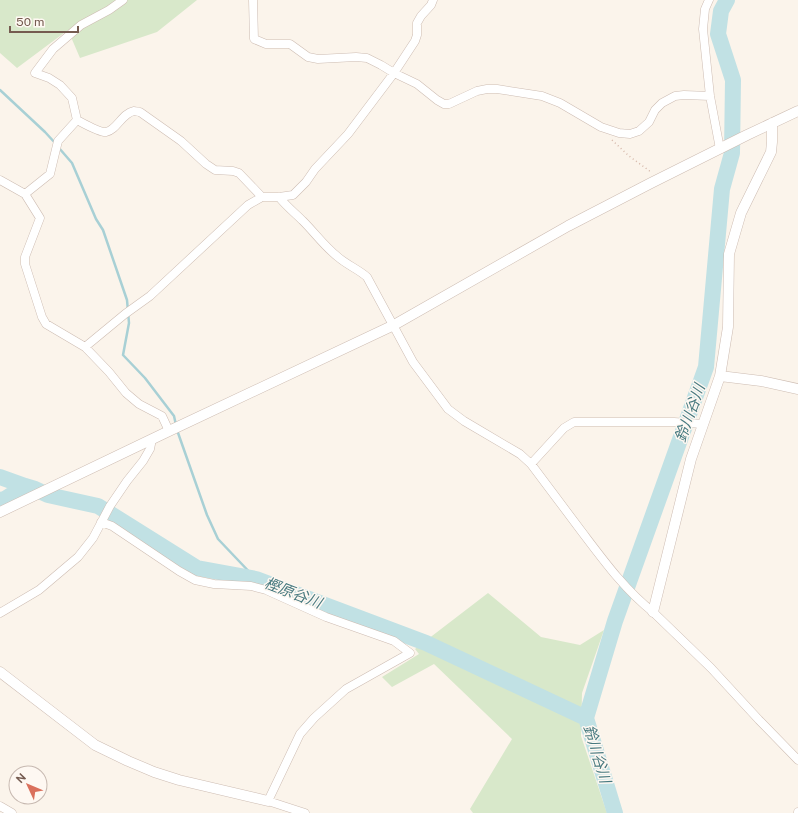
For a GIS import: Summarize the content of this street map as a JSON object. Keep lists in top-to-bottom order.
{
  "water": ["鈴川谷川", "樫原谷川"],
  "scale_bar": "50 m",
  "north": "top left"
}
